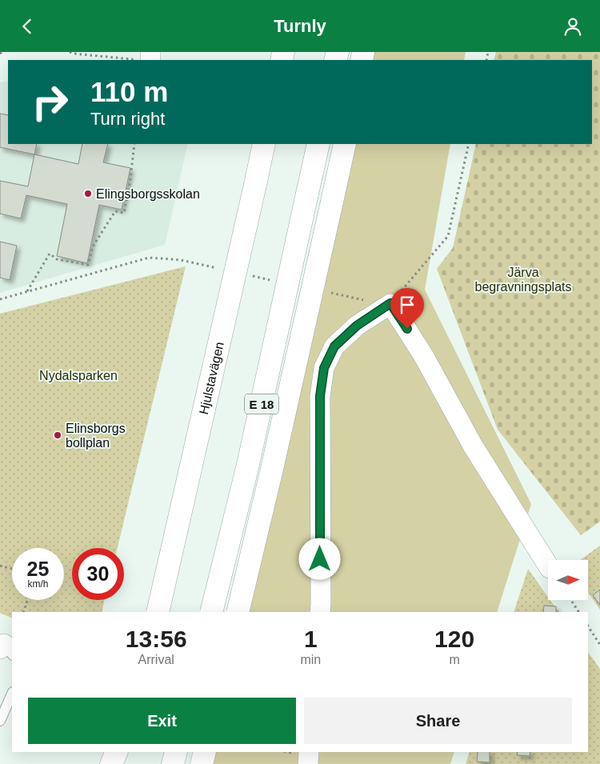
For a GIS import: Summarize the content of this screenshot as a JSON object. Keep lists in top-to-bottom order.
{
  "streets": {
    "main road": ["Hjulstavägen", "E 18"]
  },
  "parks": ["Järva begravningsplats", "Nydalsparken"],
  "places": ["Elingsborgsskolan", "Elinsborgs bollplan"],
  "north": "right",
  "page": {
    "header": "Turnly",
    "turn": ["110 m", "Turn right"],
    "speed": "25 km/h",
    "limit": "30",
    "eta": [
      "13:56",
      "Arrival",
      "1",
      "min",
      "120",
      "m"
    ],
    "buttons": ["Exit", "Share"]
  }
}
